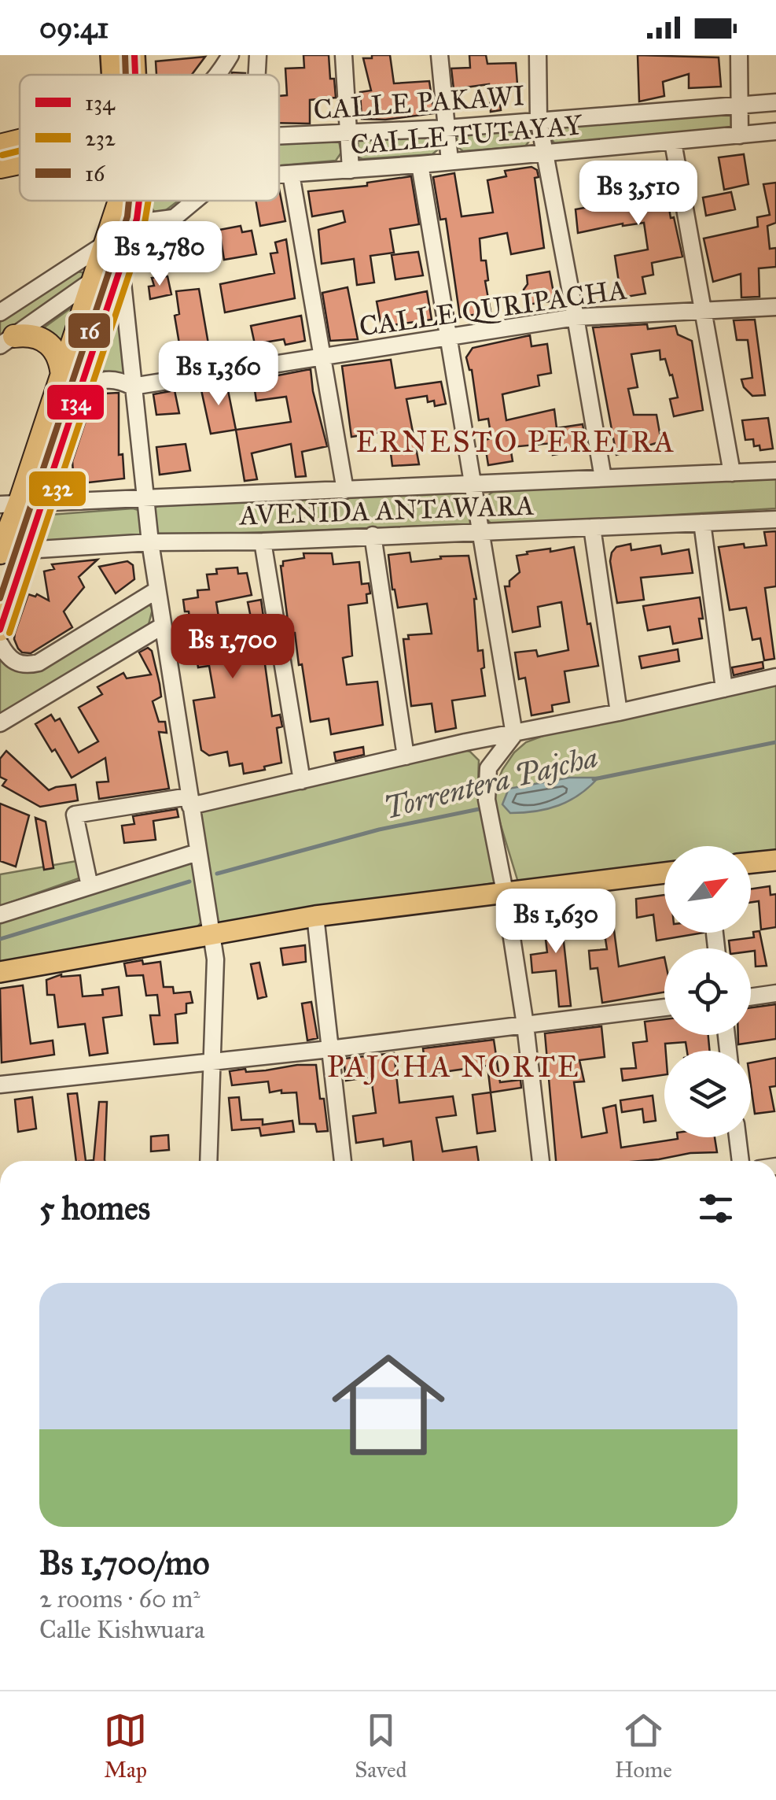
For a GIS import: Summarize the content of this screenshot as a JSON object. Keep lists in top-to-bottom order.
{
  "streets": {
    "street": [
      "CALLE PAKAWI",
      "CALLE TUTAYAY",
      "CALLE QURIPACHA",
      "AVENIDA ANTAWARA"
    ]
  },
  "districts": ["ERNESTO PEREIRA", "PAJCHA NORTE"],
  "water": ["Torrentera Pajcha"],
  "lines": ["transit line 134", "transit line 16", "transit line 232"],
  "legend": ["134", "232", "16"],
  "north": "top right",
  "page": {
    "status": "09:41",
    "price": [
      "Bs 3,510",
      "Bs 2,780",
      "Bs 1,360",
      "Bs 1,700",
      "Bs 1,630"
    ],
    "heading": "5 homes",
    "list": [
      {
        "name": "Bs 1,700/mo",
        "note": "2 rooms · 60 m² · Calle Kishwuara"
      }
    ],
    "tabs": ["Map", "Saved", "Home"]
  }
}
